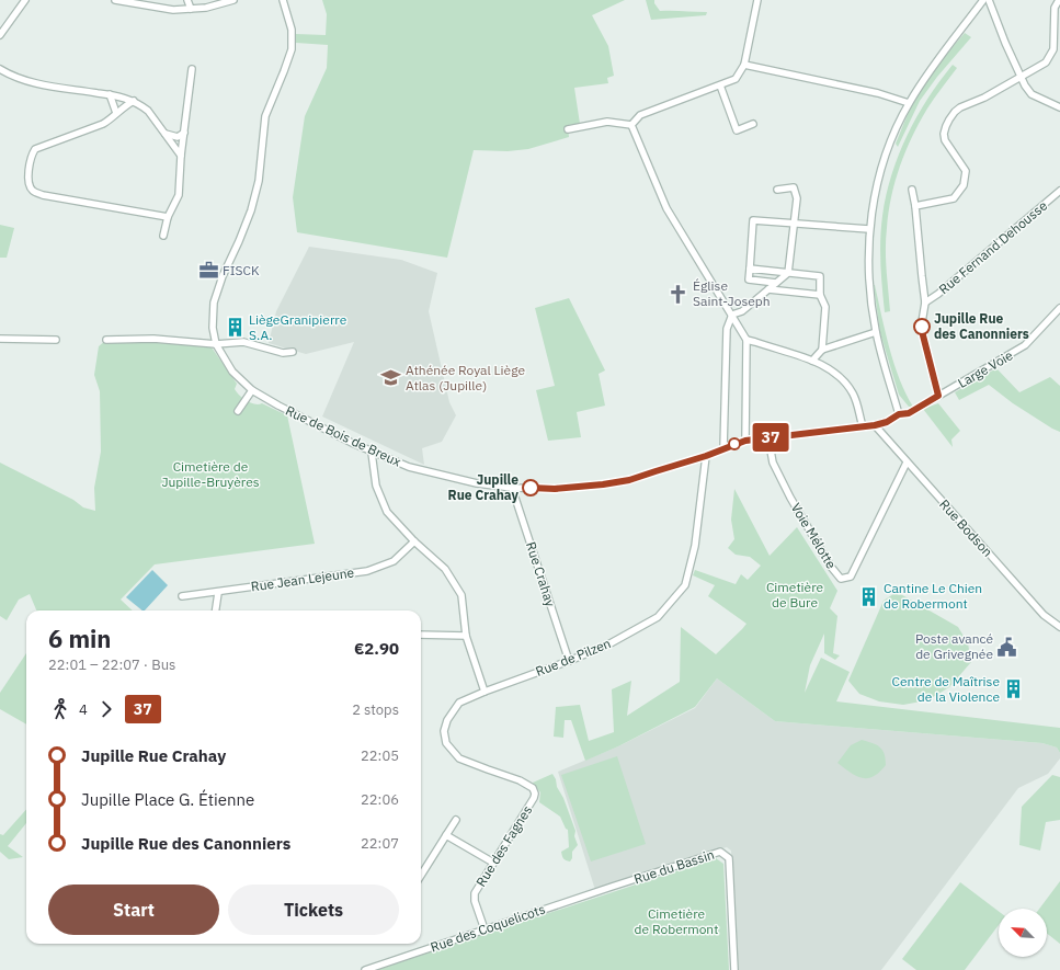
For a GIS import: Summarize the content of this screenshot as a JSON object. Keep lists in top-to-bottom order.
{
  "streets": {
    "street": [
      "Rue Fernand Dehousse",
      "Large Voie",
      "Rue de Bois de Breux",
      "Rue Bodson",
      "Voie Mélotte",
      "Rue Crahay",
      "Rue Jean Lejeune",
      "Rue de Pilzen",
      "Rue des Fagnes",
      "Rue du Bassin",
      "Rue des Coquelicots"
    ]
  },
  "crossings": [
    ["Large Voie", "Rue de Bois de Breux"],
    ["Rue de Bois de Breux", "Rue Bodson"],
    ["Rue de Bois de Breux", "Voie Mélotte"],
    ["Rue de Bois de Breux", "Rue Crahay"],
    ["Rue de Bois de Breux", "Rue de Pilzen"],
    ["Rue Bodson", "Voie Mélotte"],
    ["Rue Crahay", "Rue de Pilzen"],
    ["Rue de Pilzen", "Rue des Fagnes"],
    ["Rue des Fagnes", "Rue des Coquelicots"],
    ["Rue du Bassin", "Rue des Coquelicots"]
  ],
  "parks": ["Cimetière de Jupille-Bruyères", "Cimetière de Bure", "Cimetière de Robermont"],
  "places": {
    "office": ["FISCK"],
    "church": ["Église Saint-Joseph"],
    "other": ["Jupille Rue des Canonniers", "Jupille Rue Crahay"],
    "building": ["LiègeGranipierre S.A.", "Cantine Le Chien de Robermont", "Centre de Maîtrise de la Violence"],
    "school or university": ["Athénée Royal Liège Atlas (Jupille)"],
    "public building": ["Poste avancé de Grivegnée"]
  },
  "lines": ["bus line 37"],
  "north": "top left",
  "page": {
    "on_map": "37",
    "heading": ["6 min", "22:01 – 22:07 · Bus", "€2.90"],
    "legs": ["4", "37", "2 stops"],
    "list": [
      {
        "name": "Jupille Rue Crahay",
        "value": "22:05"
      },
      {
        "name": "Jupille Place G. Étienne",
        "value": "22:06"
      },
      {
        "name": "Jupille Rue des Canonniers",
        "value": "22:07"
      }
    ],
    "buttons": ["Start", "Tickets"]
  }
}
